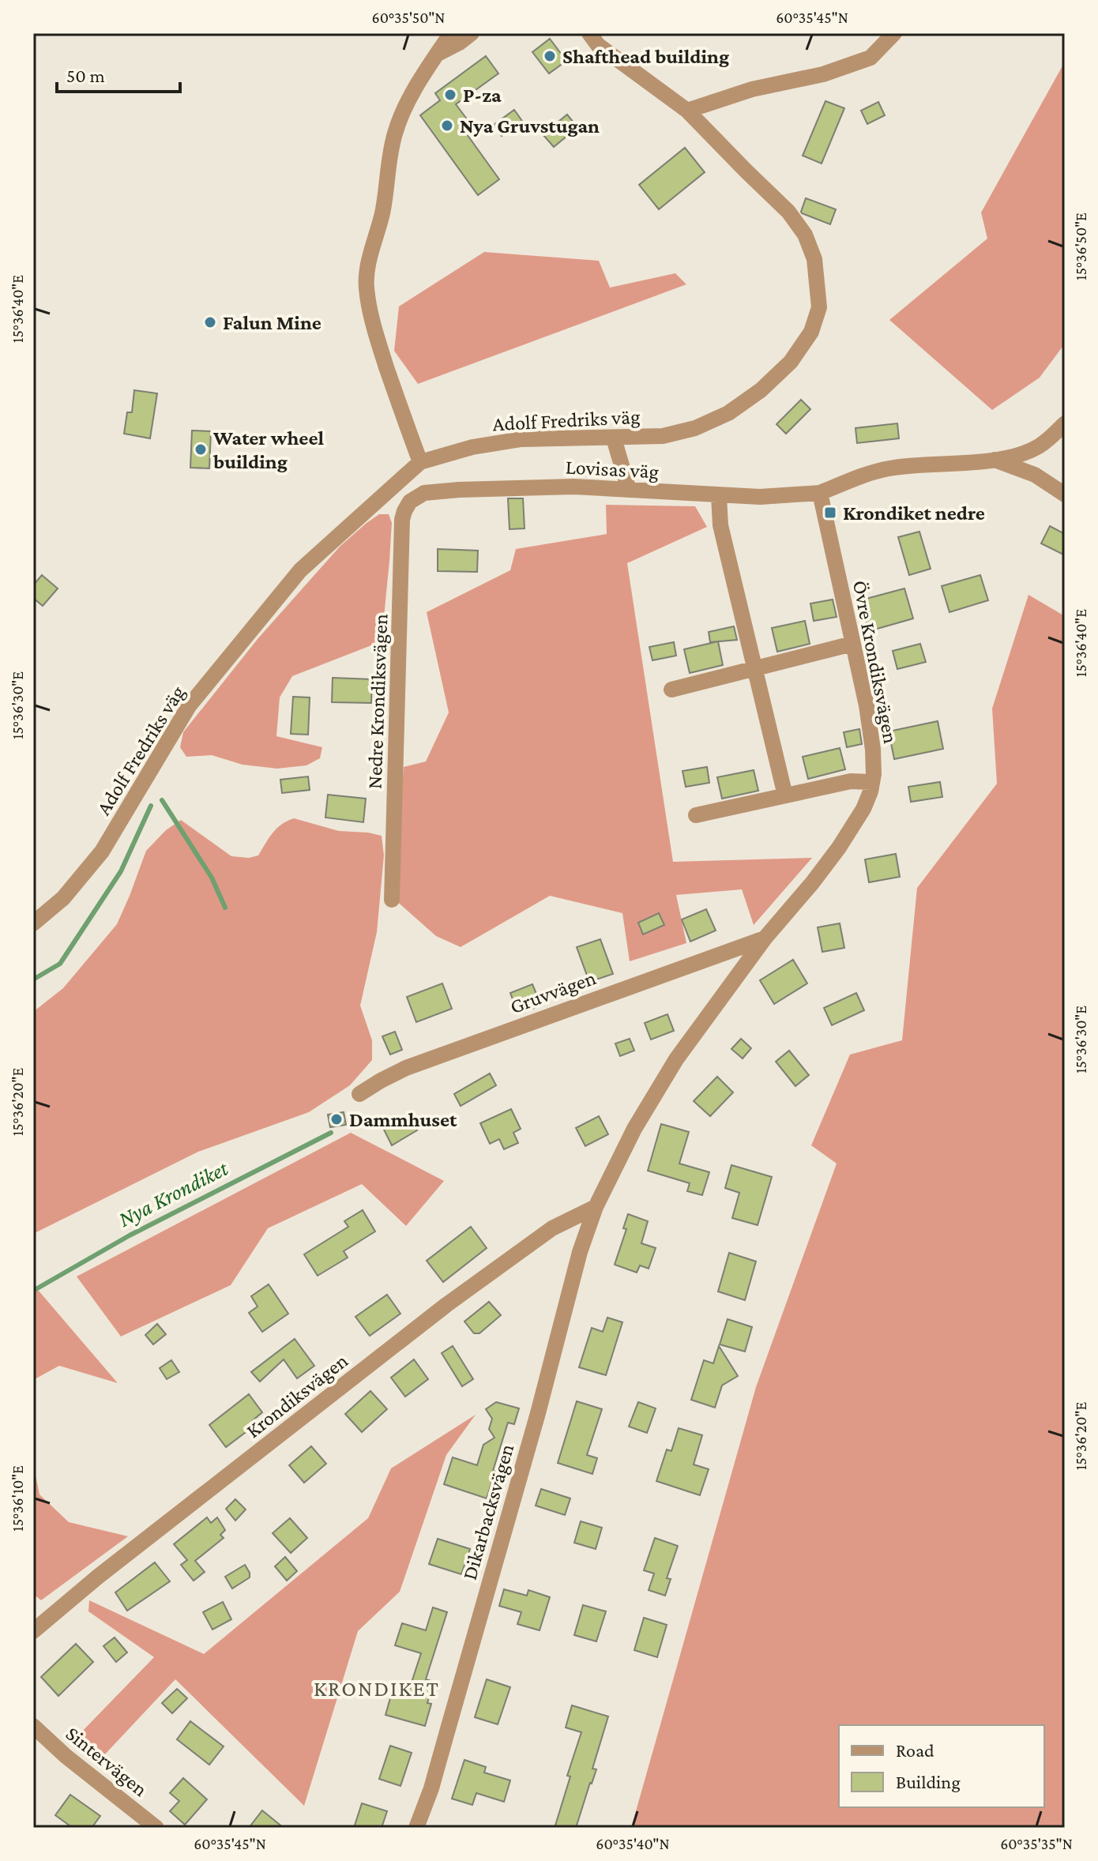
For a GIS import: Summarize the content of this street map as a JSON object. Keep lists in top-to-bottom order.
{
  "streets": {
    "street": [
      "Adolf Fredriks väg",
      "Lovisas väg",
      "Övre Krondiksvägen",
      "Nedre Krondiksvägen",
      "Gruvvägen",
      "Krondiksvägen",
      "Dikarbacksvägen",
      "Sintervägen"
    ]
  },
  "crossings": [
    ["Lovisas väg", "Övre Krondiksvägen"],
    ["Lovisas väg", "Nedre Krondiksvägen"],
    ["Övre Krondiksvägen", "Gruvvägen"],
    ["Övre Krondiksvägen", "Krondiksvägen"],
    ["Övre Krondiksvägen", "Dikarbacksvägen"],
    ["Krondiksvägen", "Dikarbacksvägen"]
  ],
  "districts": ["KRONDIKET"],
  "water": ["Nya Krondiket"],
  "places": {
    "other": [
      "Shafthead building",
      "P-za",
      "Nya Gruvstugan",
      "Falun Mine",
      "Water wheel building",
      "Dammhuset"
    ],
    "transit": ["Krondiket nedre"]
  },
  "legend": ["Road", "Building"],
  "scale_bar": "50 m",
  "coordinates": [
    "60°35'50\"N",
    "60°35'45\"N",
    "15°36'50\"E",
    "15°36'40\"E",
    "15°36'30\"E",
    "15°36'20\"E",
    "15°36'10\"E",
    "60°35'40\"N",
    "60°35'35\"N"
  ]
}
